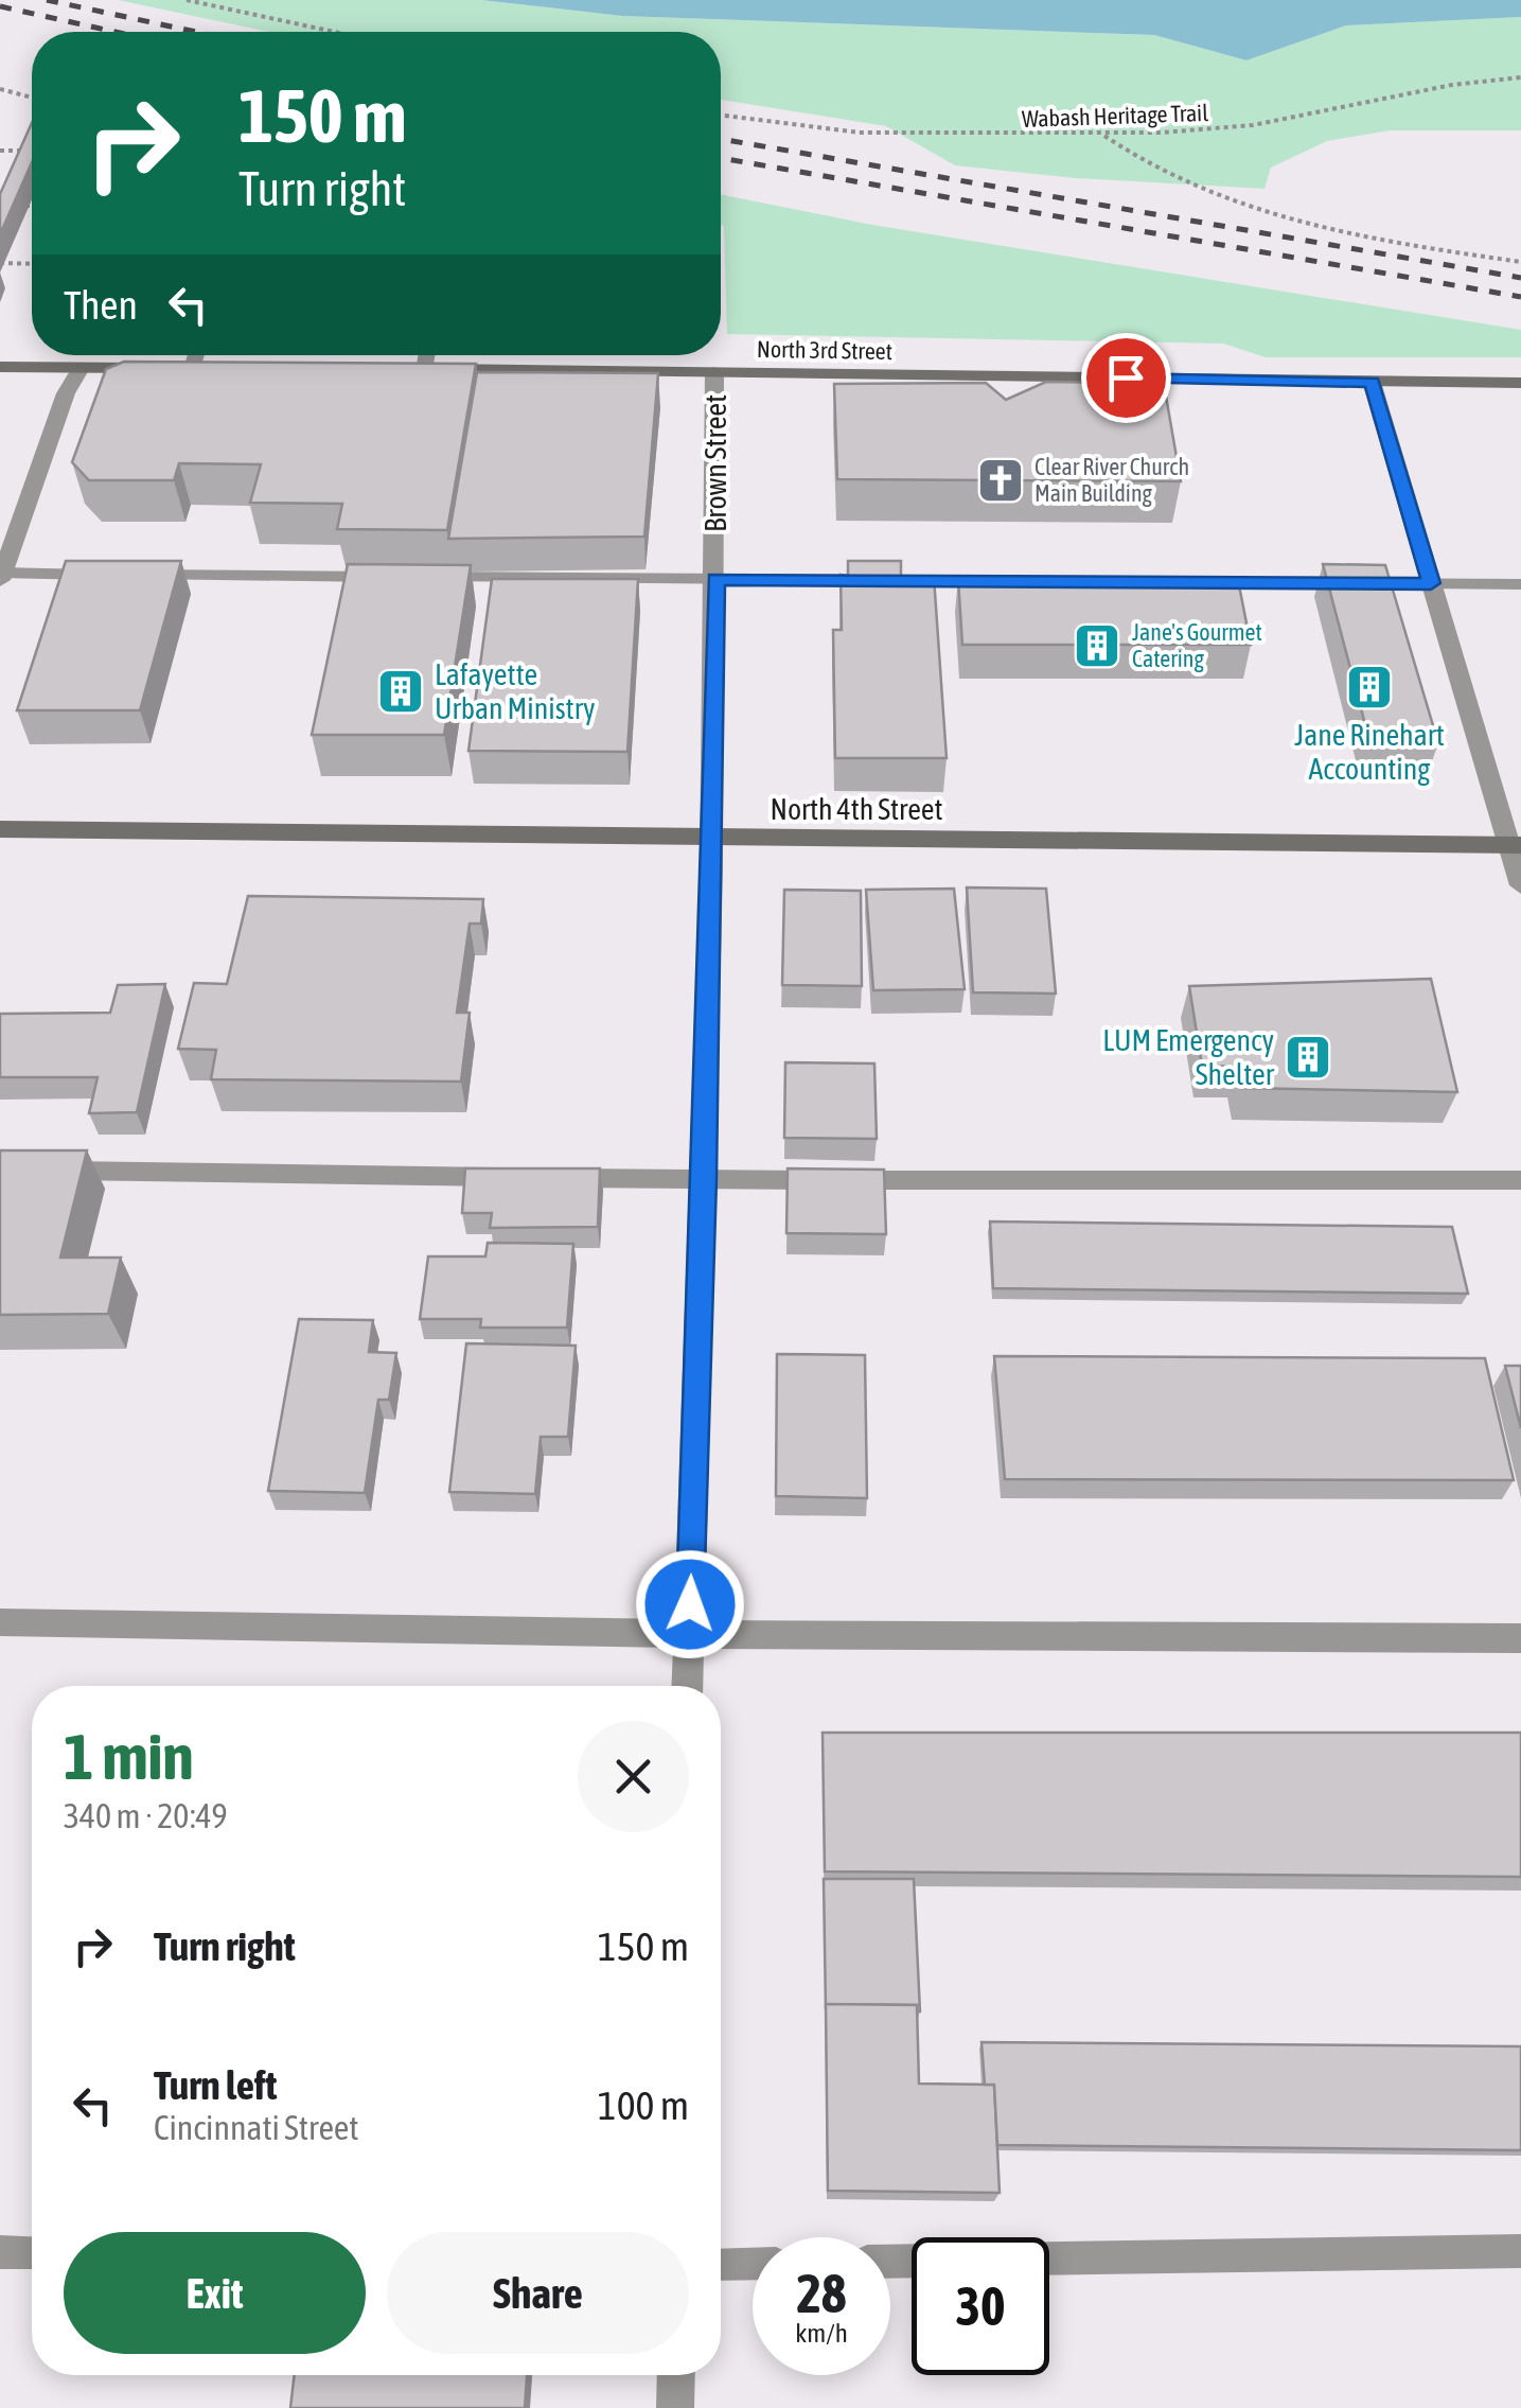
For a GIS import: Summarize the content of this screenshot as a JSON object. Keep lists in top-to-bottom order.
{
  "streets": {
    "street": ["North 3rd Street", "Brown Street", "North 4th Street"],
    "path": ["Wabash Heritage Trail"]
  },
  "crossings": [
    ["North 3rd Street", "Brown Street"],
    ["Brown Street", "North 4th Street"]
  ],
  "places": {
    "church": ["Clear River Church Main Building"],
    "building": [
      "Jane's Gourmet Catering",
      "Jane Rinehart Accounting",
      "Lafayette Urban Ministry",
      "LUM Emergency Shelter"
    ]
  },
  "page": {
    "turn": ["150 m", "Turn right"],
    "then": "Then",
    "heading": ["1 min", "340 m · 20:49"],
    "list": [
      {
        "name": "Turn right",
        "value": "150 m"
      },
      {
        "name": "Turn left",
        "note": "Cincinnati Street",
        "value": "100 m"
      }
    ],
    "buttons": ["Exit", "Share"],
    "speed": "28 km/h",
    "limit": "30"
  }
}
